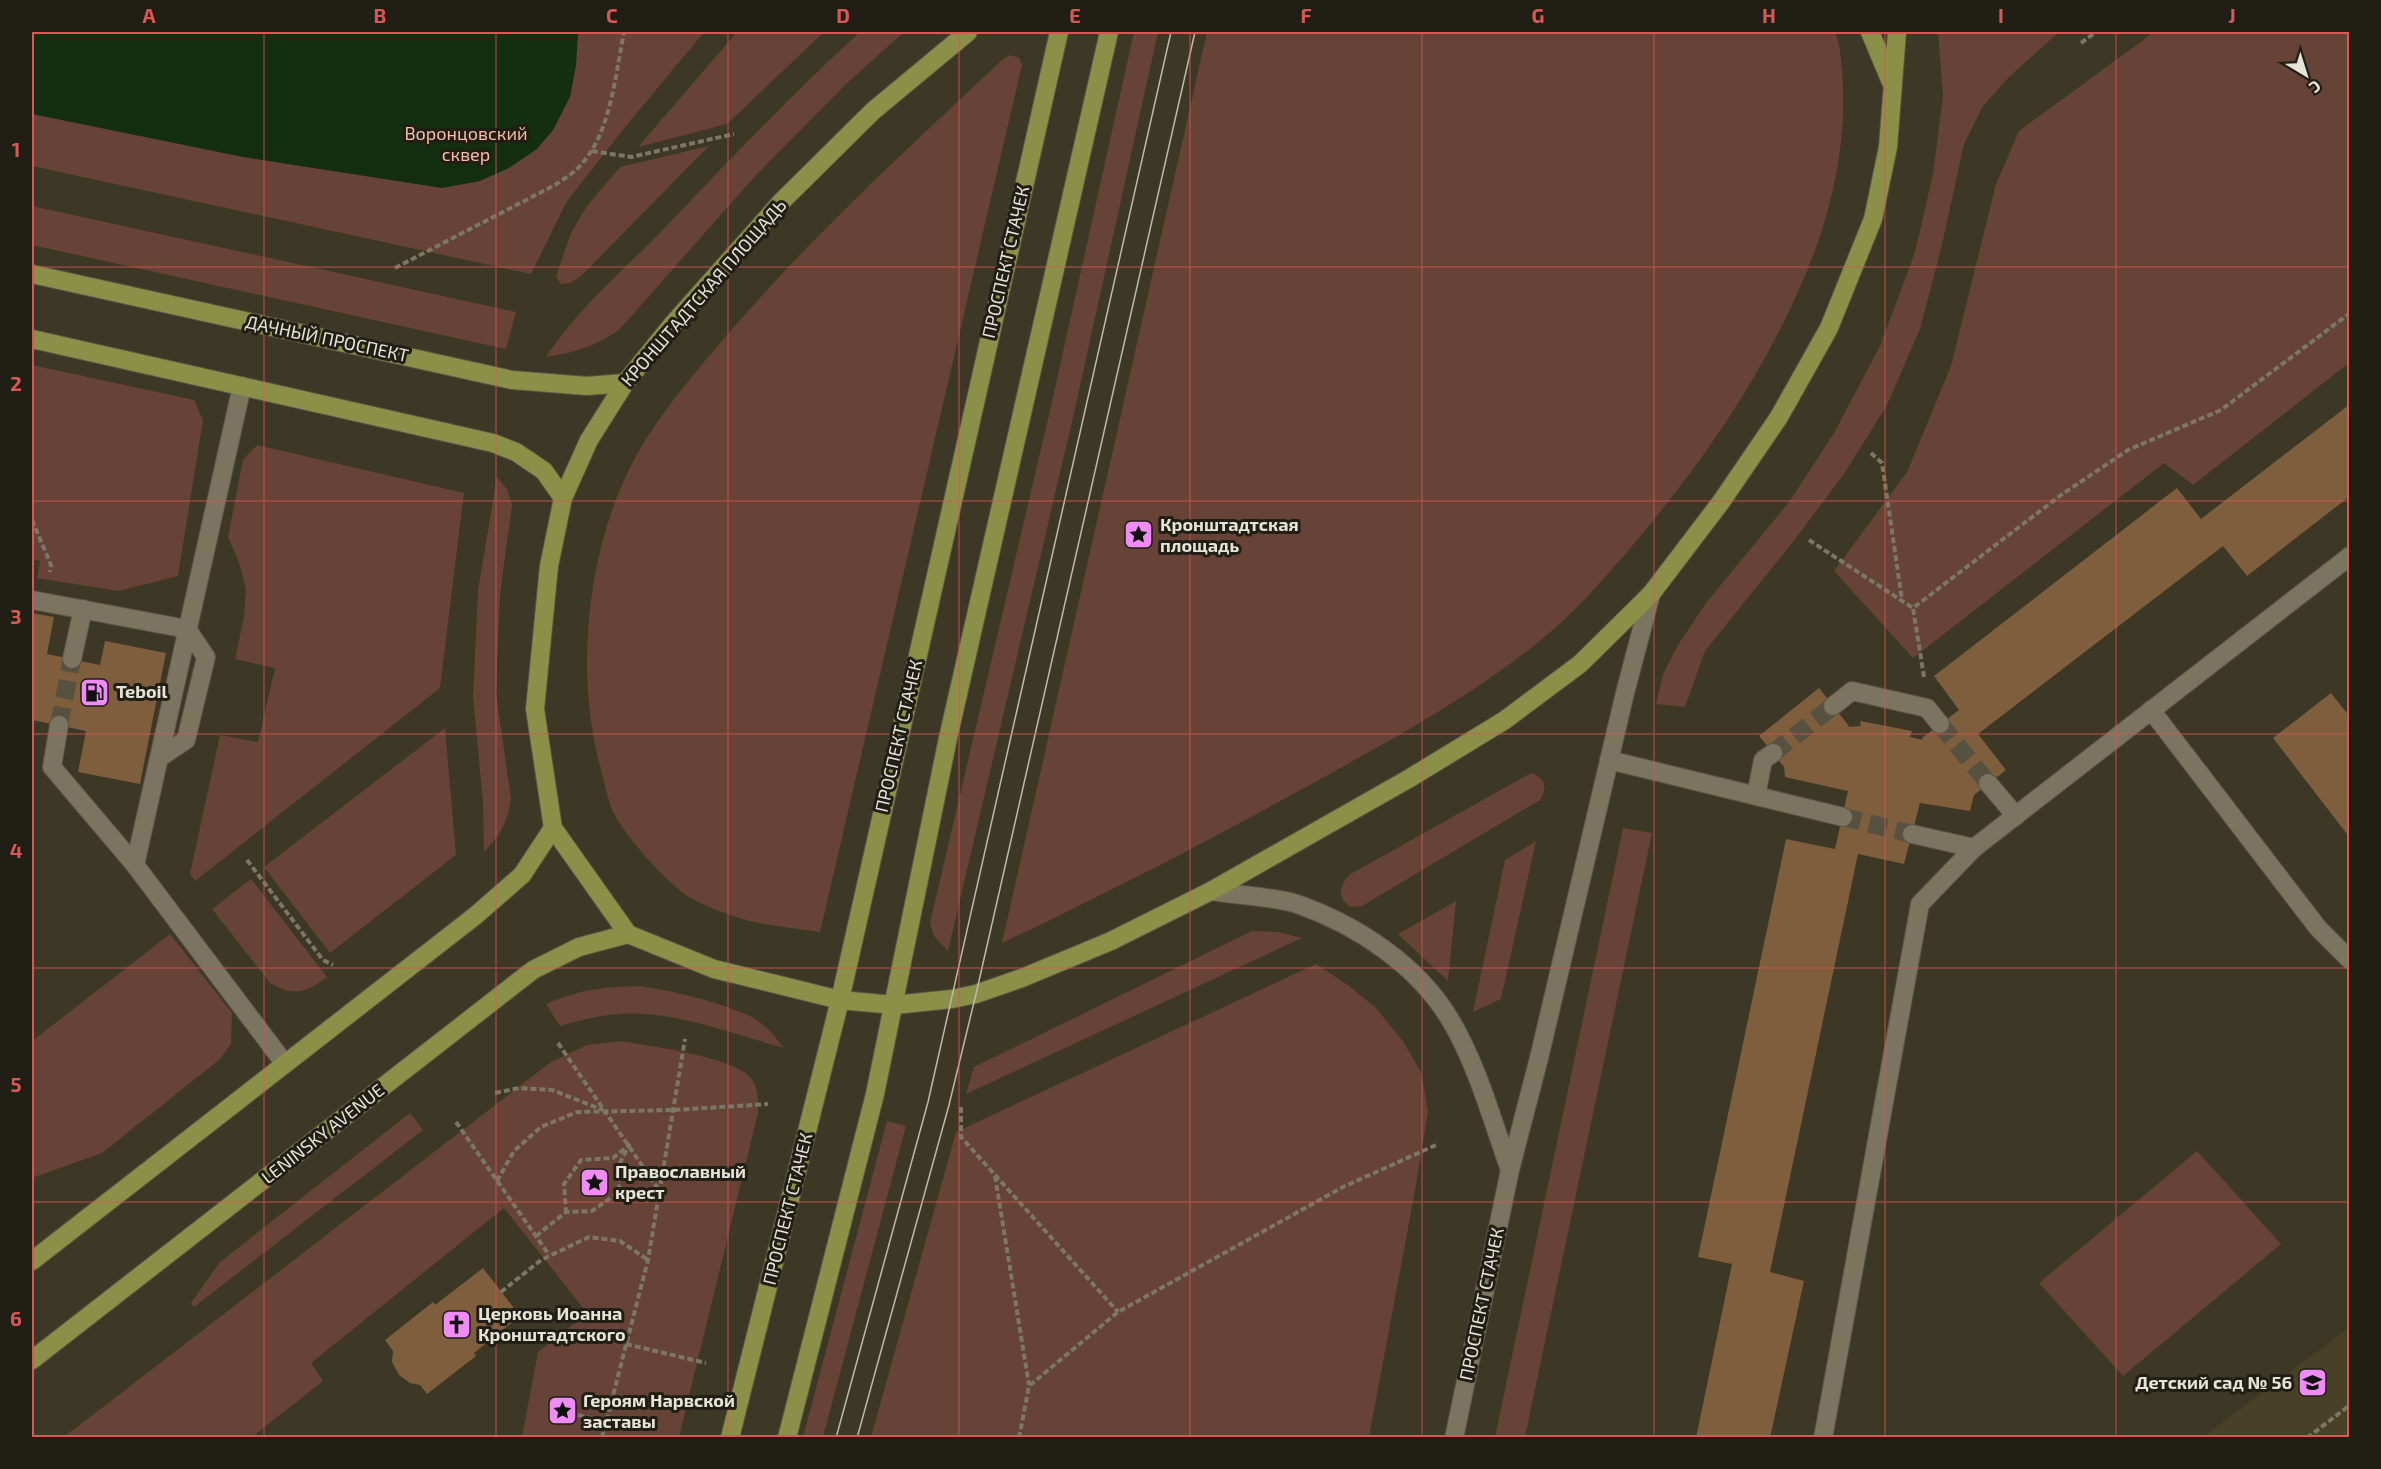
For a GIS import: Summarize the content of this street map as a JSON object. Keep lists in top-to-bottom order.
{
  "streets": {
    "main road": [
      "ПРОСПЕКТ СТАЧЕК",
      "КРОНШТАДТСКАЯ ПЛОЩАДЬ",
      "ДАЧНЫЙ ПРОСПЕКТ",
      "LENINSKY AVENUE"
    ]
  },
  "crossings": [
    ["КРОНШТАДТСКАЯ ПЛОЩАДЬ", "ДАЧНЫЙ ПРОСПЕКТ"],
    ["КРОНШТАДТСКАЯ ПЛОЩАДЬ", "LENINSKY AVENUE"]
  ],
  "parks": ["Воронцовский сквер"],
  "places": {
    "place": ["Кронштадтская площадь", "Православный крест", "Героям Нарвской заставы"],
    "fuel station": ["Teboil"],
    "church": ["Церковь Иоанна Кронштадтского"],
    "school or university": ["Детский сад № 56"]
  },
  "north": "bottom right",
  "grid": {
    "columns": [
      "A",
      "B",
      "C",
      "D",
      "E",
      "F",
      "G",
      "H",
      "I",
      "J"
    ],
    "rows": [
      "1",
      "2",
      "3",
      "4",
      "5",
      "6"
    ]
  }
}
